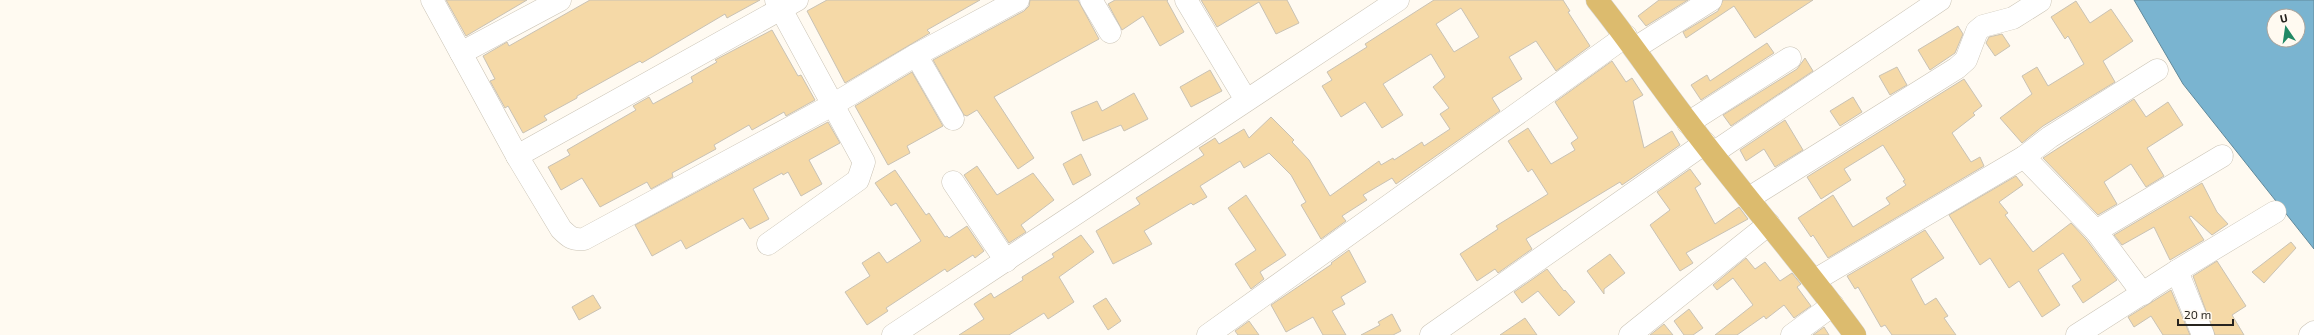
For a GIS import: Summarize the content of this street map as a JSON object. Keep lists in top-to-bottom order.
{
  "scale_bar": "20 m",
  "north": "top"
}
